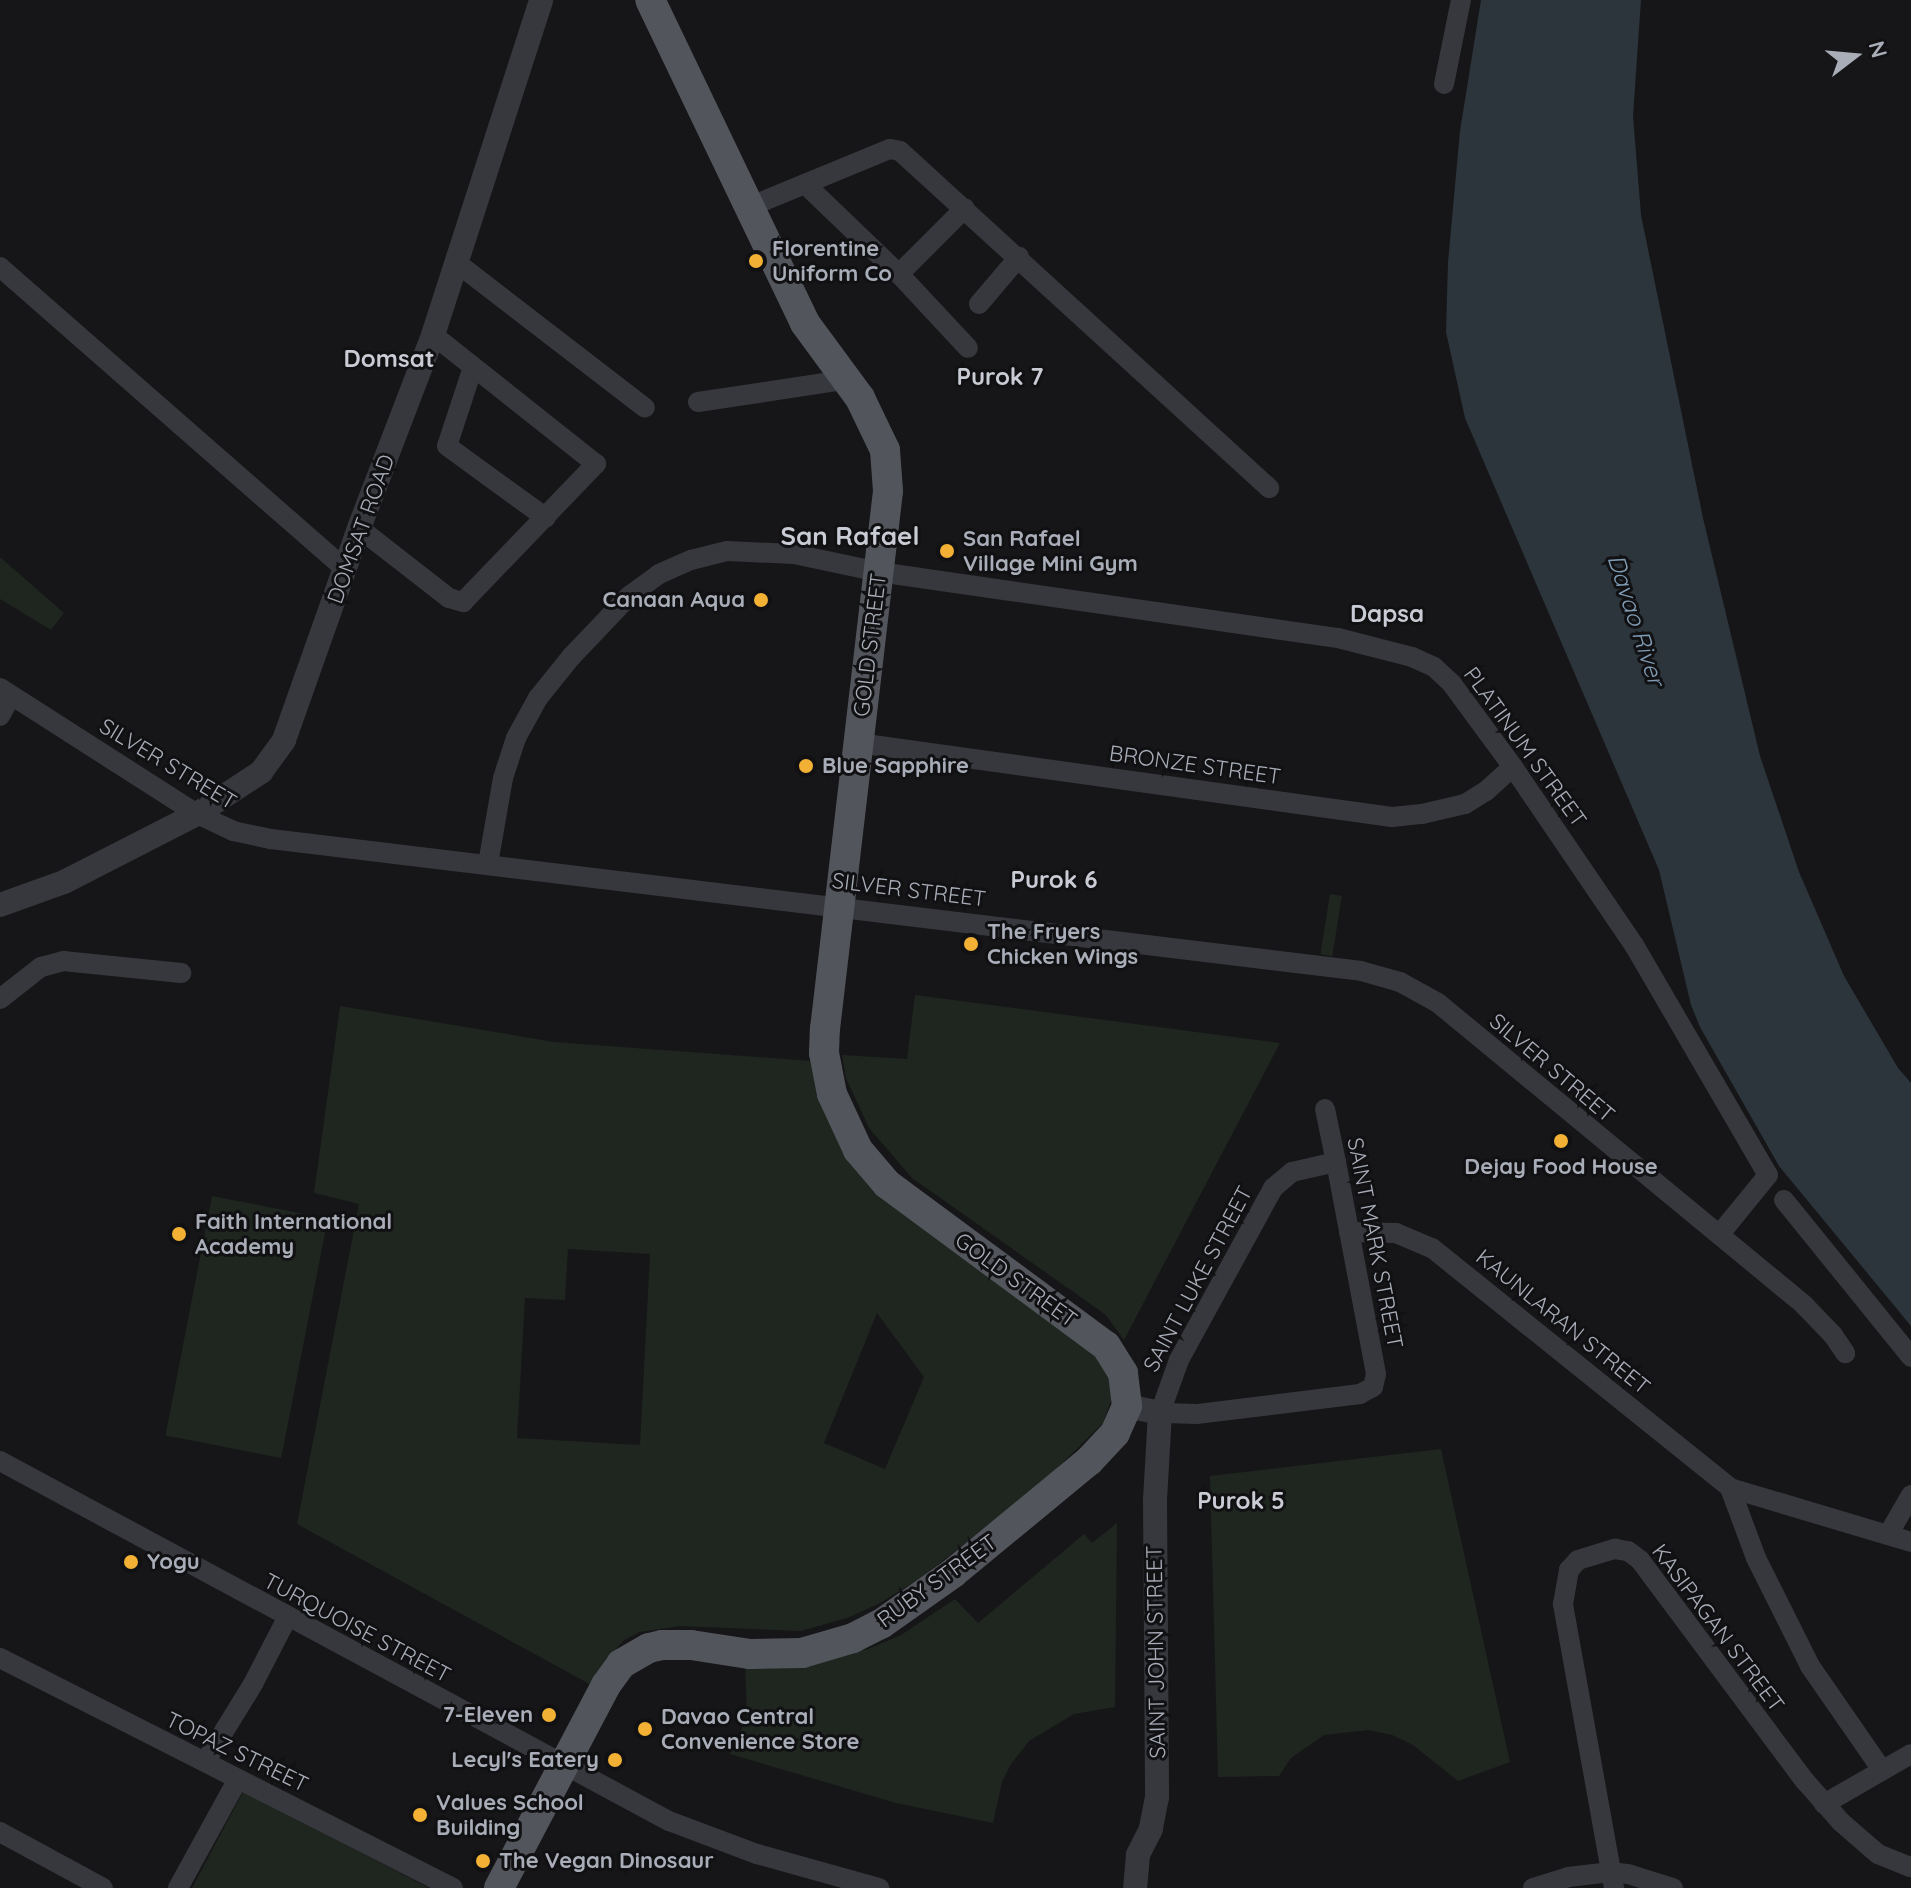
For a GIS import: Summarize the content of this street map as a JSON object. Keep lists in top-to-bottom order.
{
  "streets": {
    "main road": ["GOLD STREET", "RUBY STREET"],
    "street": [
      "DOMSAT ROAD",
      "PLATINUM STREET",
      "SILVER STREET",
      "BRONZE STREET",
      "SAINT MARK STREET",
      "SAINT LUKE STREET",
      "KAUNLARAN STREET",
      "TURQUOISE STREET",
      "KASIPAGAN STREET",
      "SAINT JOHN STREET",
      "TOPAZ STREET"
    ]
  },
  "crossings": [
    ["DOMSAT ROAD", "SILVER STREET"],
    ["GOLD STREET", "PLATINUM STREET"],
    ["GOLD STREET", "SILVER STREET"],
    ["GOLD STREET", "BRONZE STREET"],
    ["GOLD STREET", "RUBY STREET"],
    ["PLATINUM STREET", "SILVER STREET"],
    ["PLATINUM STREET", "BRONZE STREET"],
    ["SAINT MARK STREET", "SAINT LUKE STREET"],
    ["SAINT MARK STREET", "KAUNLARAN STREET"],
    ["SAINT MARK STREET", "SAINT JOHN STREET"],
    ["SAINT LUKE STREET", "SAINT JOHN STREET"],
    ["RUBY STREET", "TURQUOISE STREET"]
  ],
  "districts": [
    "Domsat",
    "Purok 7",
    "San Rafael",
    "Dapsa",
    "Purok 6",
    "Purok 5"
  ],
  "water": ["Davao River"],
  "places": [
    "Florentine Uniform Co",
    "San Rafael Village Mini Gym",
    "Canaan Aqua",
    "Blue Sapphire",
    "The Fryers Chicken Wings",
    "Dejay Food House",
    "Faith International Academy",
    "Yogu",
    "7-Eleven",
    "Davao Central Convenience Store",
    "Lecyl's Eatery",
    "Values School Building",
    "The Vegan Dinosaur"
  ],
  "north": "right"
}
